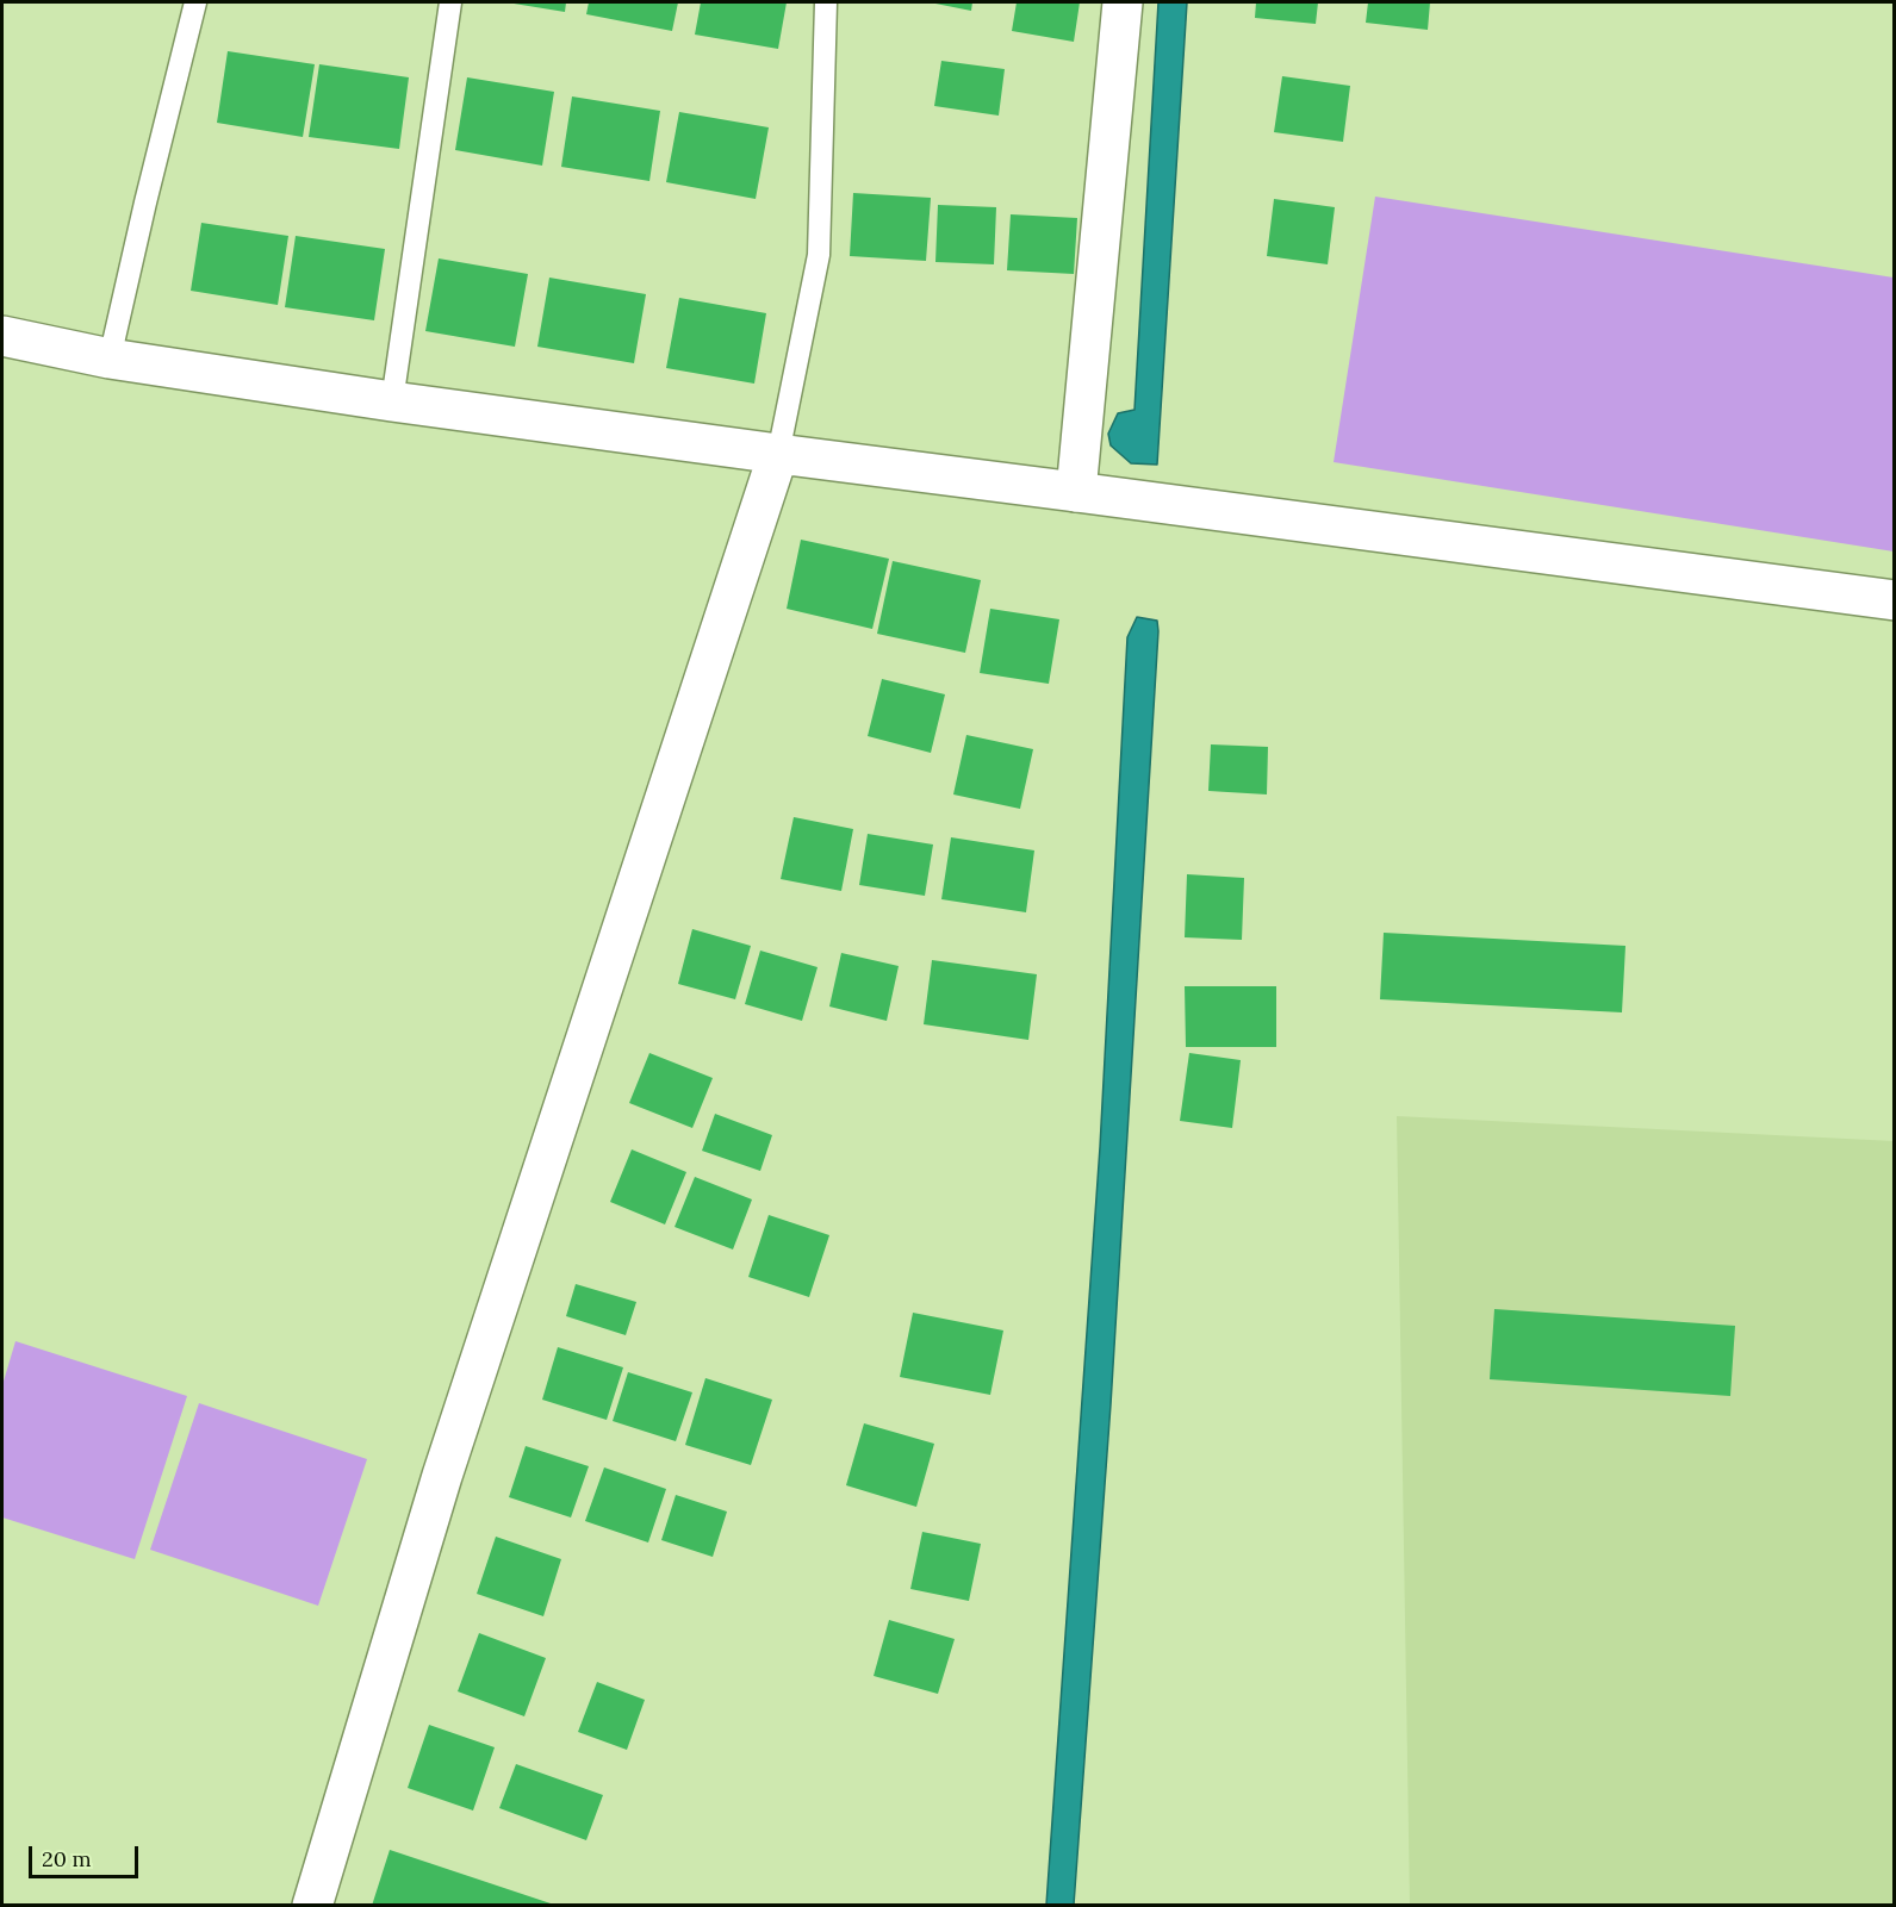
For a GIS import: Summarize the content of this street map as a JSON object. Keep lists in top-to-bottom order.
{
  "scale_bar": "20 m"
}
